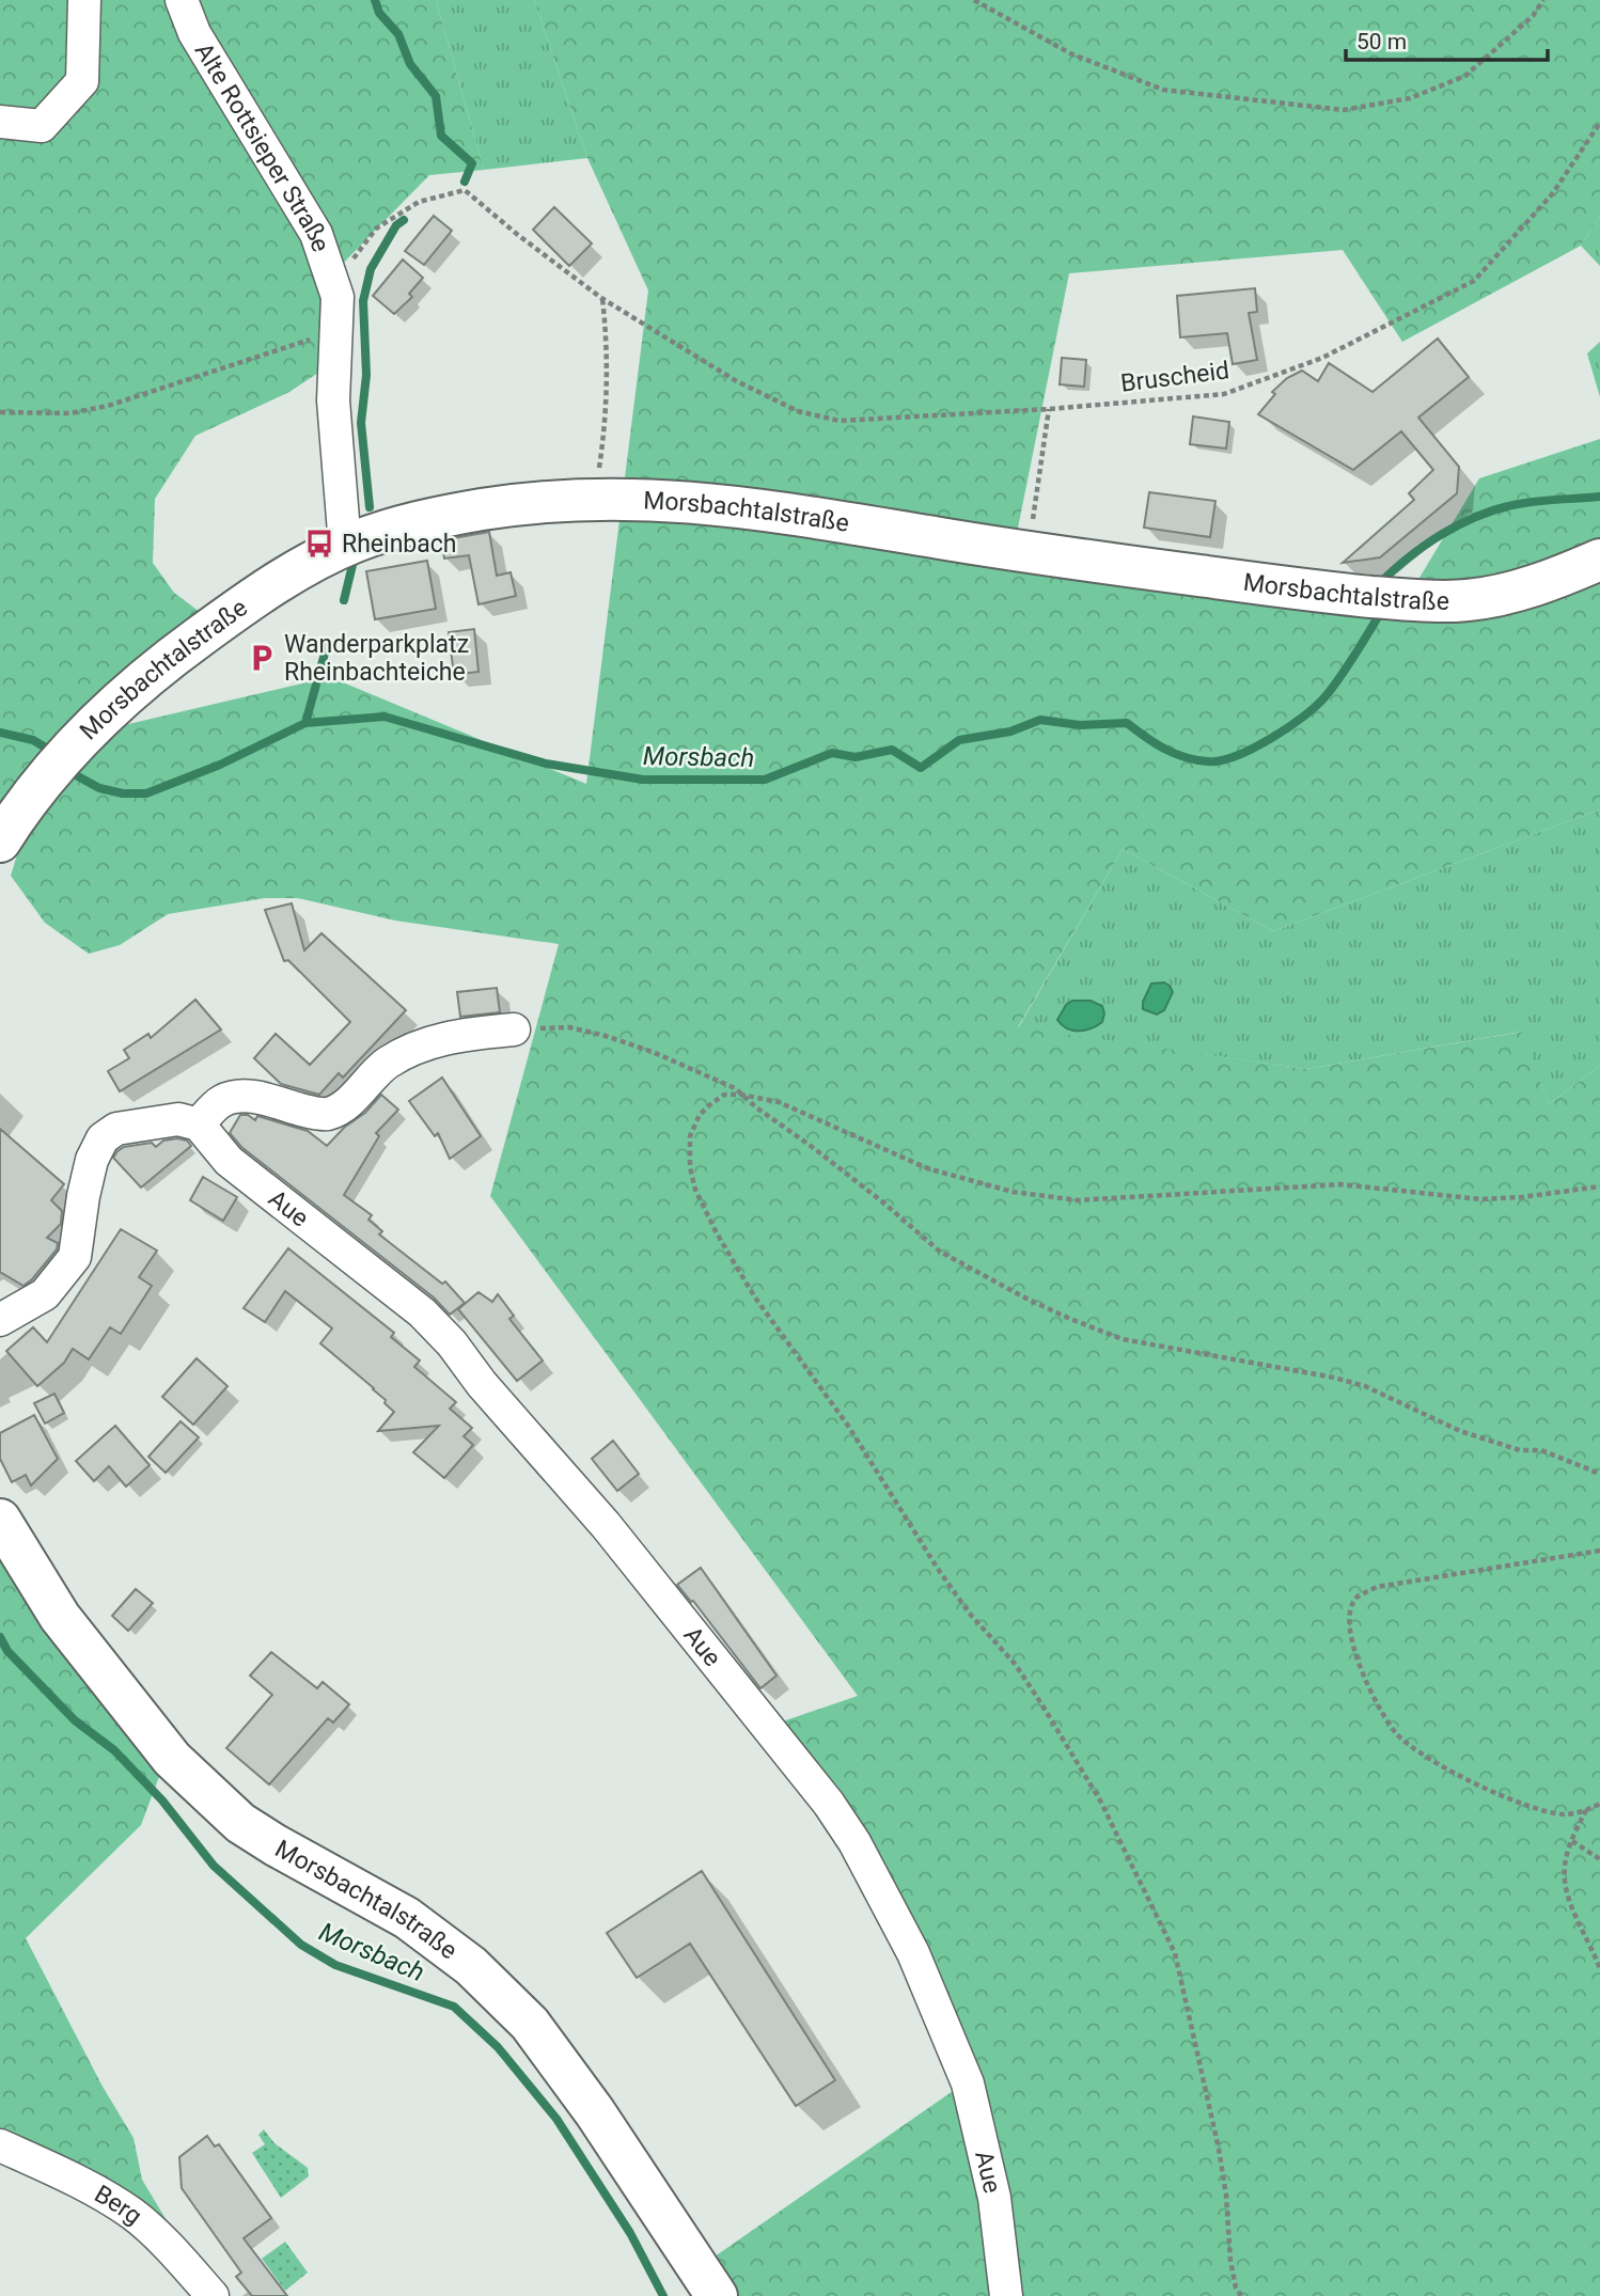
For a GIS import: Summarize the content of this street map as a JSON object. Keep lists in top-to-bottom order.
{
  "streets": {
    "main road": ["Morsbachtalstraße"],
    "street": ["Alte Rottsieper Straße", "Aue", "Berg"],
    "path": ["Bruscheid"]
  },
  "water": ["Morsbach"],
  "places": {
    "bus stop": ["Rheinbach"],
    "parking": ["Wanderparkplatz Rheinbachteiche"]
  },
  "scale_bar": "50 m"
}
